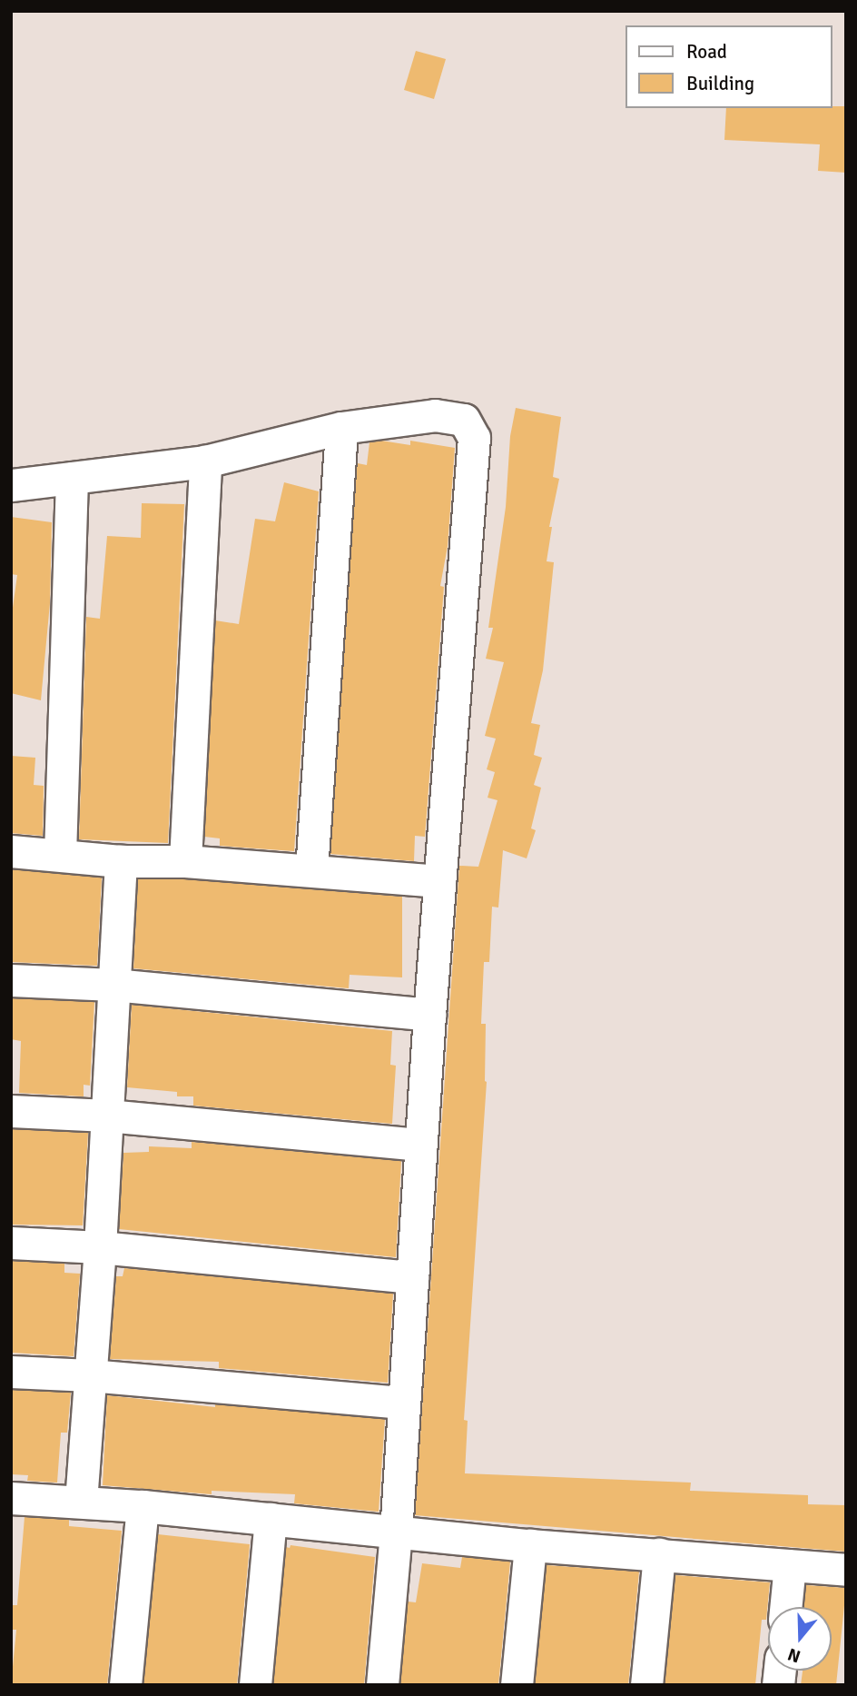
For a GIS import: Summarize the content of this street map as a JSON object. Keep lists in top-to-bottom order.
{
  "legend": ["Road", "Building"],
  "north": "bottom"
}
